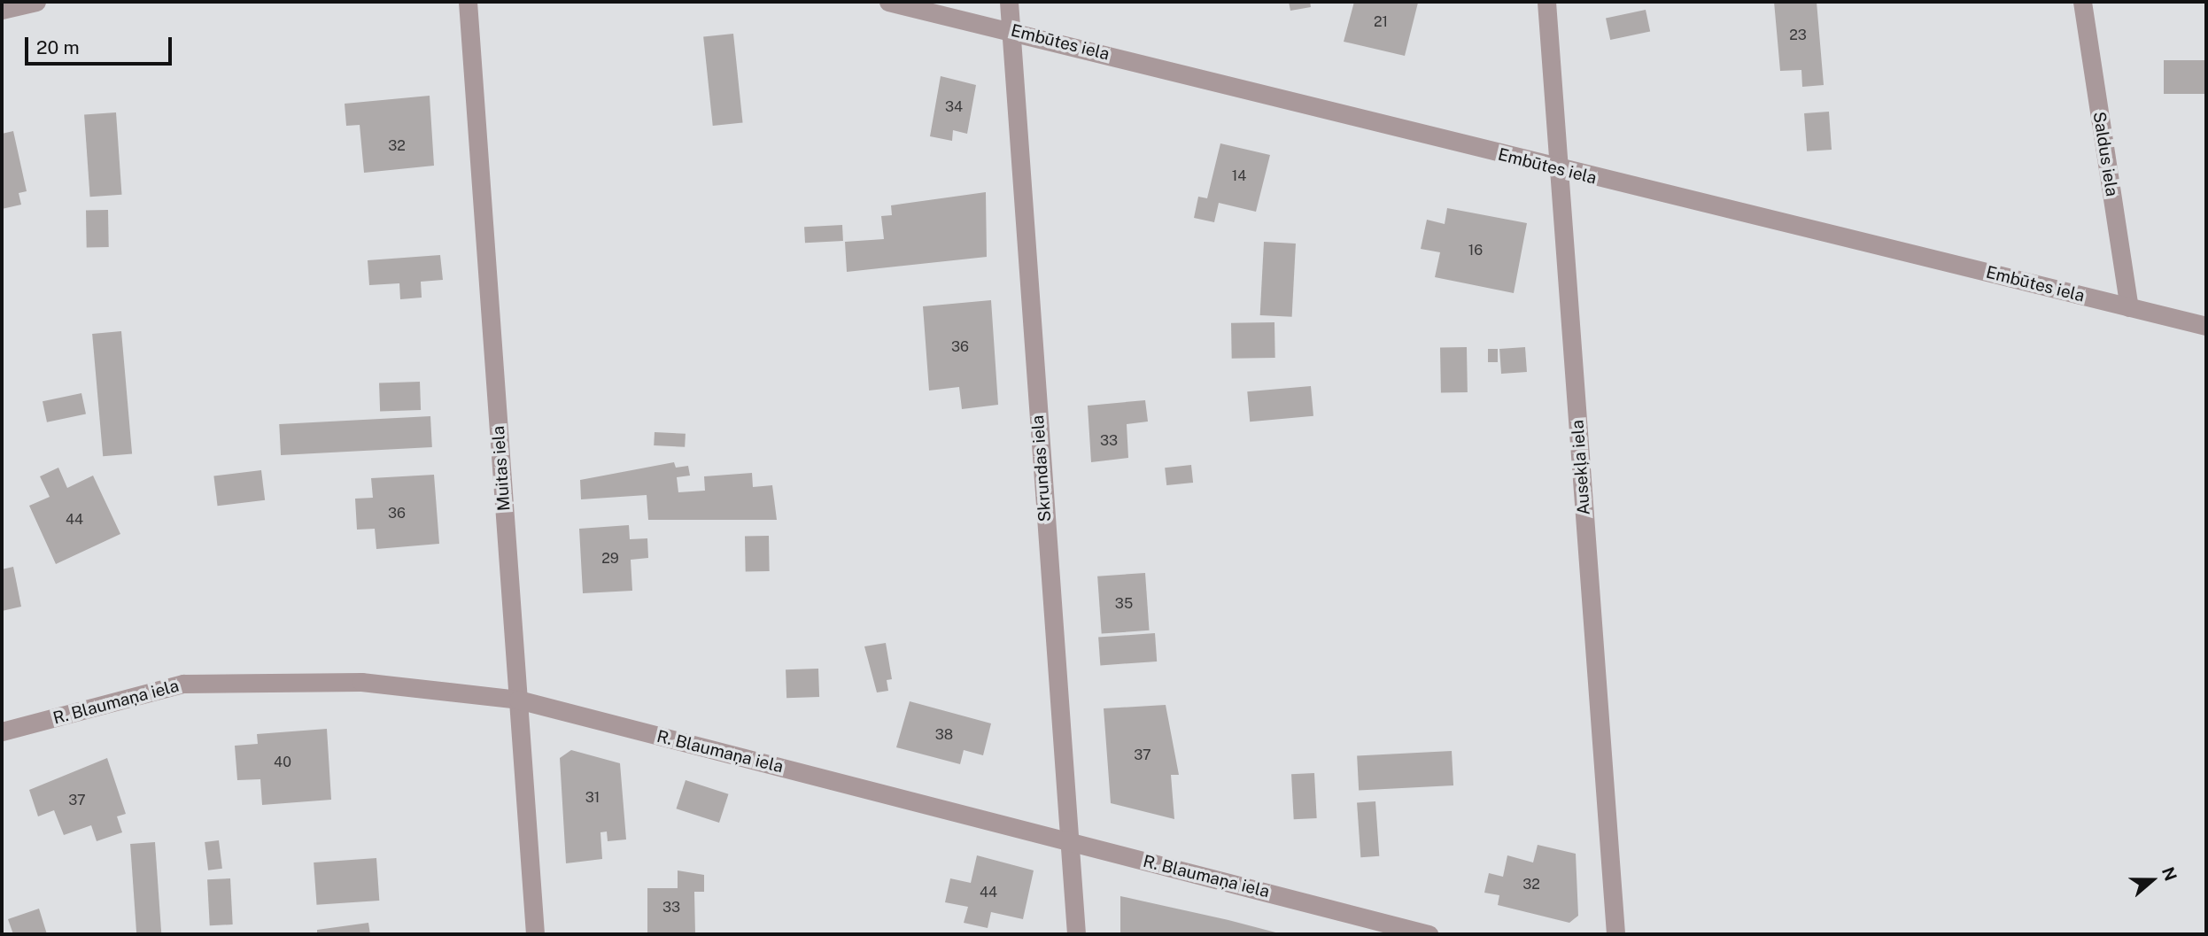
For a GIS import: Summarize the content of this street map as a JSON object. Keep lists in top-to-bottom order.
{
  "streets": {
    "street": [
      "Embūtes iela",
      "Saldus iela",
      "Ausekļa iela",
      "Muitas iela",
      "Skrundas iela",
      "R. Blaumaņa iela"
    ]
  },
  "crossings": [
    ["Embūtes iela", "Saldus iela"],
    ["Embūtes iela", "Ausekļa iela"],
    ["Embūtes iela", "Skrundas iela"],
    ["Muitas iela", "R. Blaumaņa iela"],
    ["Skrundas iela", "R. Blaumaņa iela"]
  ],
  "house_numbers": [
    "21",
    "23",
    "34",
    "32",
    "14",
    "16",
    "36",
    "33",
    "36",
    "44",
    "29",
    "35",
    "38",
    "37",
    "40",
    "31",
    "37",
    "32",
    "44",
    "33"
  ],
  "scale_bar": "20 m",
  "north": "right"
}
